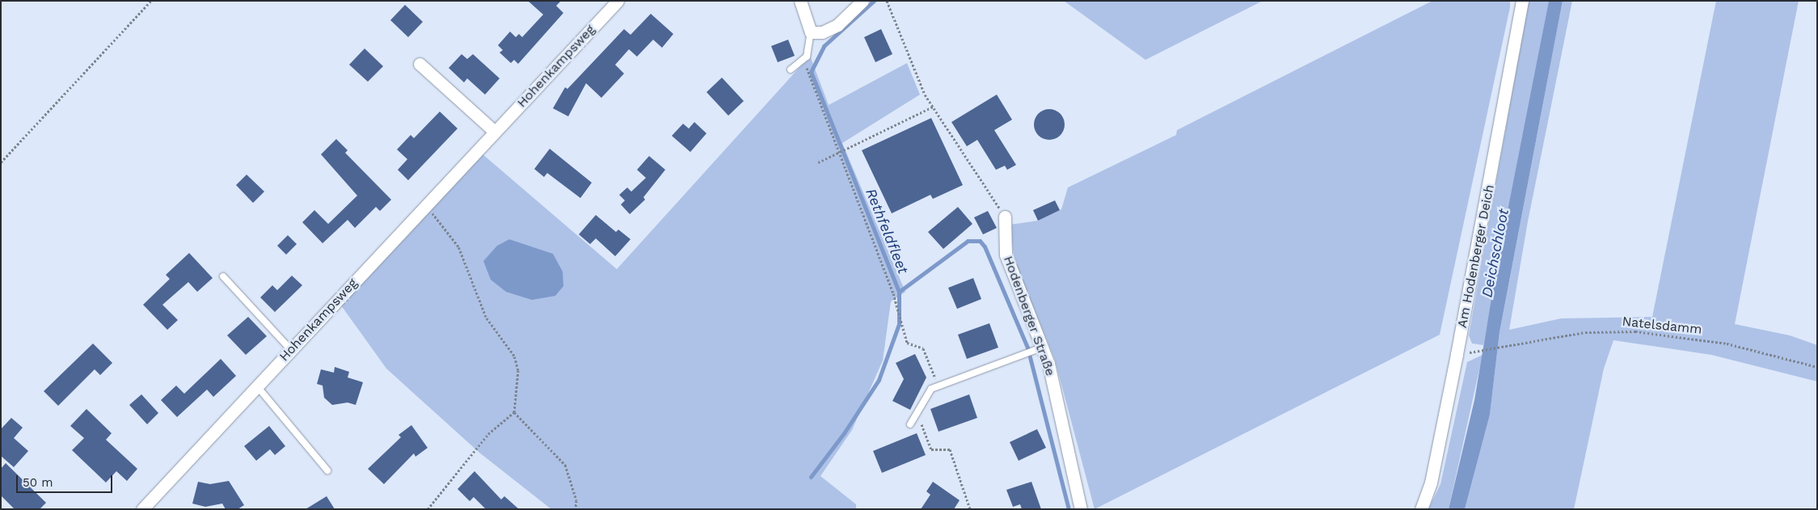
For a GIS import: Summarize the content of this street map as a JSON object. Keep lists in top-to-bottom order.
{
  "streets": {
    "street": ["Hohenkampsweg", "Am Hodenberger Deich", "Hodenberger Straße"],
    "path": ["Natelsdamm"]
  },
  "water": ["Rethfeldfleet", "Deichschloot"],
  "scale_bar": "50 m"
}
